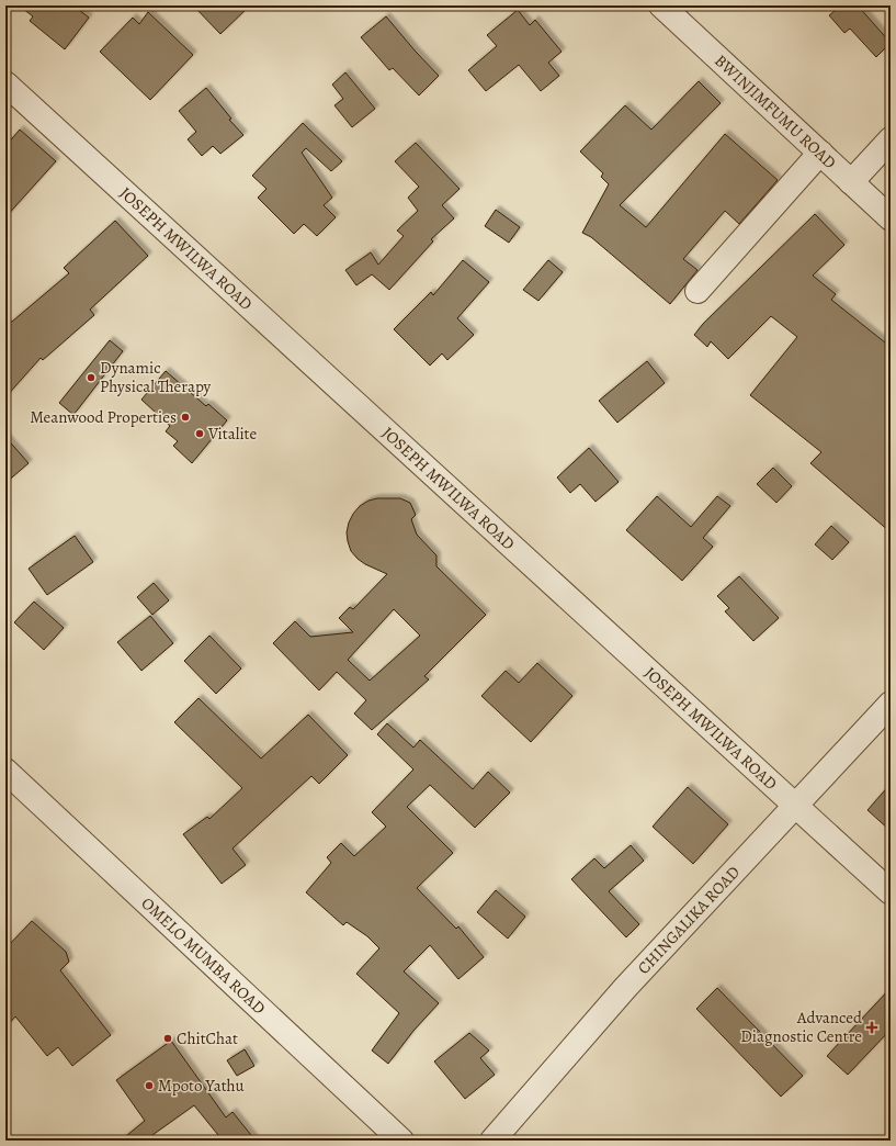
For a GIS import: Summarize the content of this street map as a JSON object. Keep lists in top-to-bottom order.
{
  "streets": {
    "street": [
      "BWINJIMFUMU ROAD",
      "JOSEPH MWILWA ROAD",
      "CHINGALIKA ROAD",
      "OMELO MUMBA ROAD"
    ]
  },
  "crossings": [
    ["JOSEPH MWILWA ROAD", "CHINGALIKA ROAD"]
  ],
  "places": {
    "other": [
      "Dynamic Physical Therapy",
      "Meanwood Properties",
      "Vitalite",
      "ChitChat",
      "Mpoto Yathu"
    ],
    "health": ["Advanced Diagnostic Centre"]
  }
}
